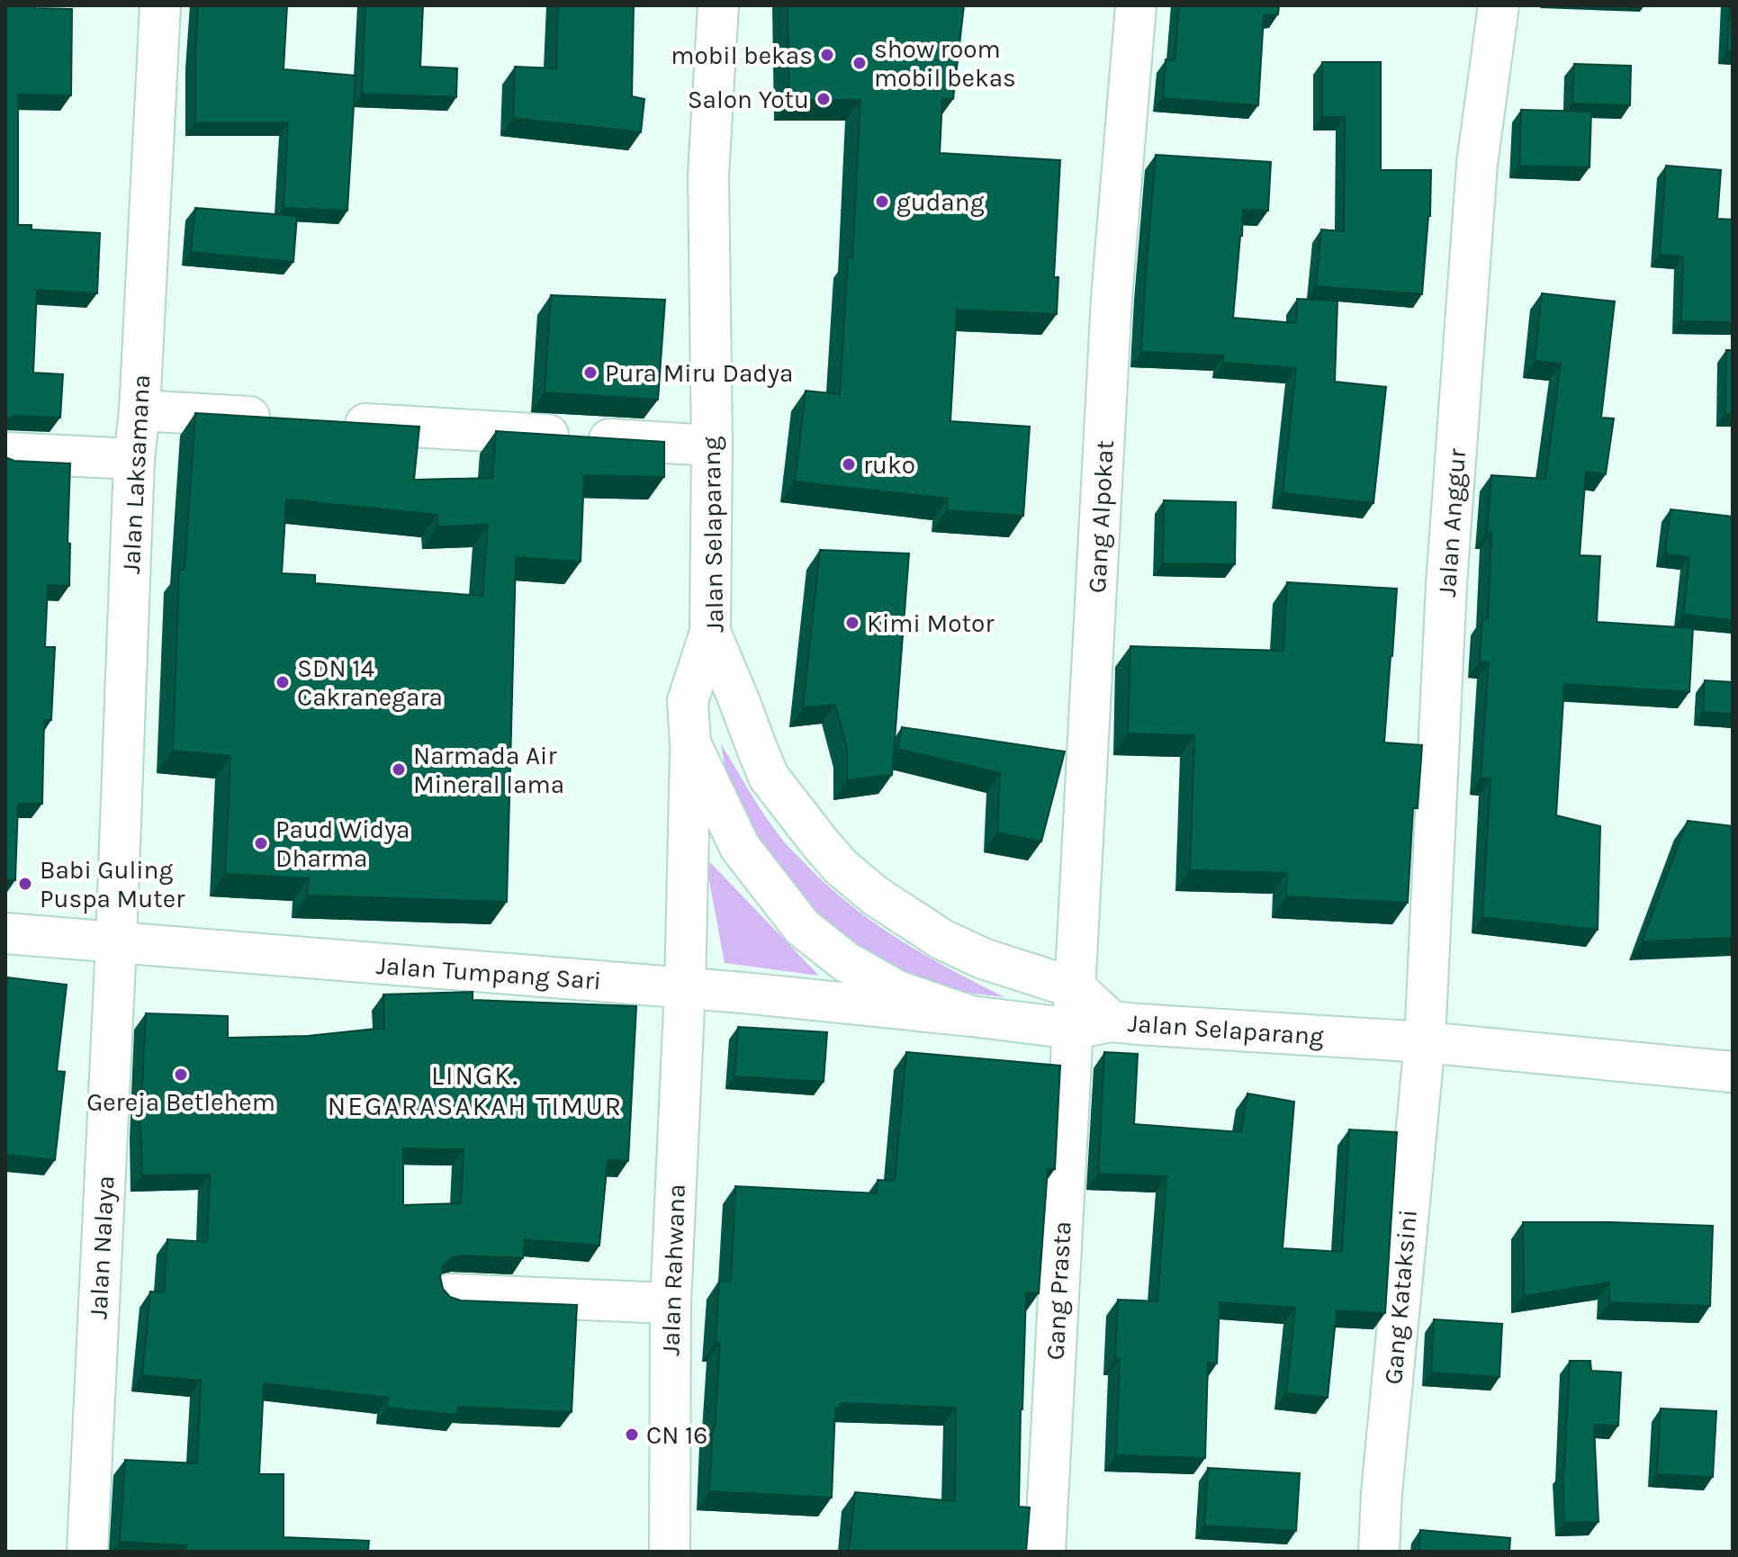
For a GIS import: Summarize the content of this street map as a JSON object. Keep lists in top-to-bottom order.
{
  "streets": {
    "street": [
      "Jalan Laksamana",
      "Gang Alpokat",
      "Jalan Anggur",
      "Jalan Selaparang",
      "Jalan Tumpang Sari",
      "Jalan Nalaya",
      "Jalan Rahwana",
      "Gang Prasta",
      "Gang Kataksini"
    ]
  },
  "crossings": [
    ["Jalan Laksamana", "Jalan Tumpang Sari"],
    ["Jalan Laksamana", "Jalan Nalaya"],
    ["Gang Alpokat", "Jalan Selaparang"],
    ["Gang Alpokat", "Jalan Tumpang Sari"],
    ["Gang Alpokat", "Gang Prasta"],
    ["Jalan Anggur", "Jalan Selaparang"],
    ["Jalan Anggur", "Gang Kataksini"],
    ["Jalan Selaparang", "Jalan Tumpang Sari"],
    ["Jalan Selaparang", "Gang Kataksini"],
    ["Jalan Tumpang Sari", "Jalan Nalaya"],
    ["Jalan Tumpang Sari", "Jalan Rahwana"],
    ["Jalan Tumpang Sari", "Gang Prasta"]
  ],
  "districts": ["LINGK. NEGARASAKAH TIMUR"],
  "places": [
    "mobil bekas",
    "show room mobil bekas",
    "Salon Yotu",
    "gudang",
    "Pura Miru Dadya",
    "ruko",
    "Kimi Motor",
    "SDN 14 Cakranegara",
    "Narmada Air Mineral lama",
    "Paud Widya Dharma",
    "Babi Guling Puspa Muter",
    "Gereja Betlehem",
    "CN 16"
  ]
}
